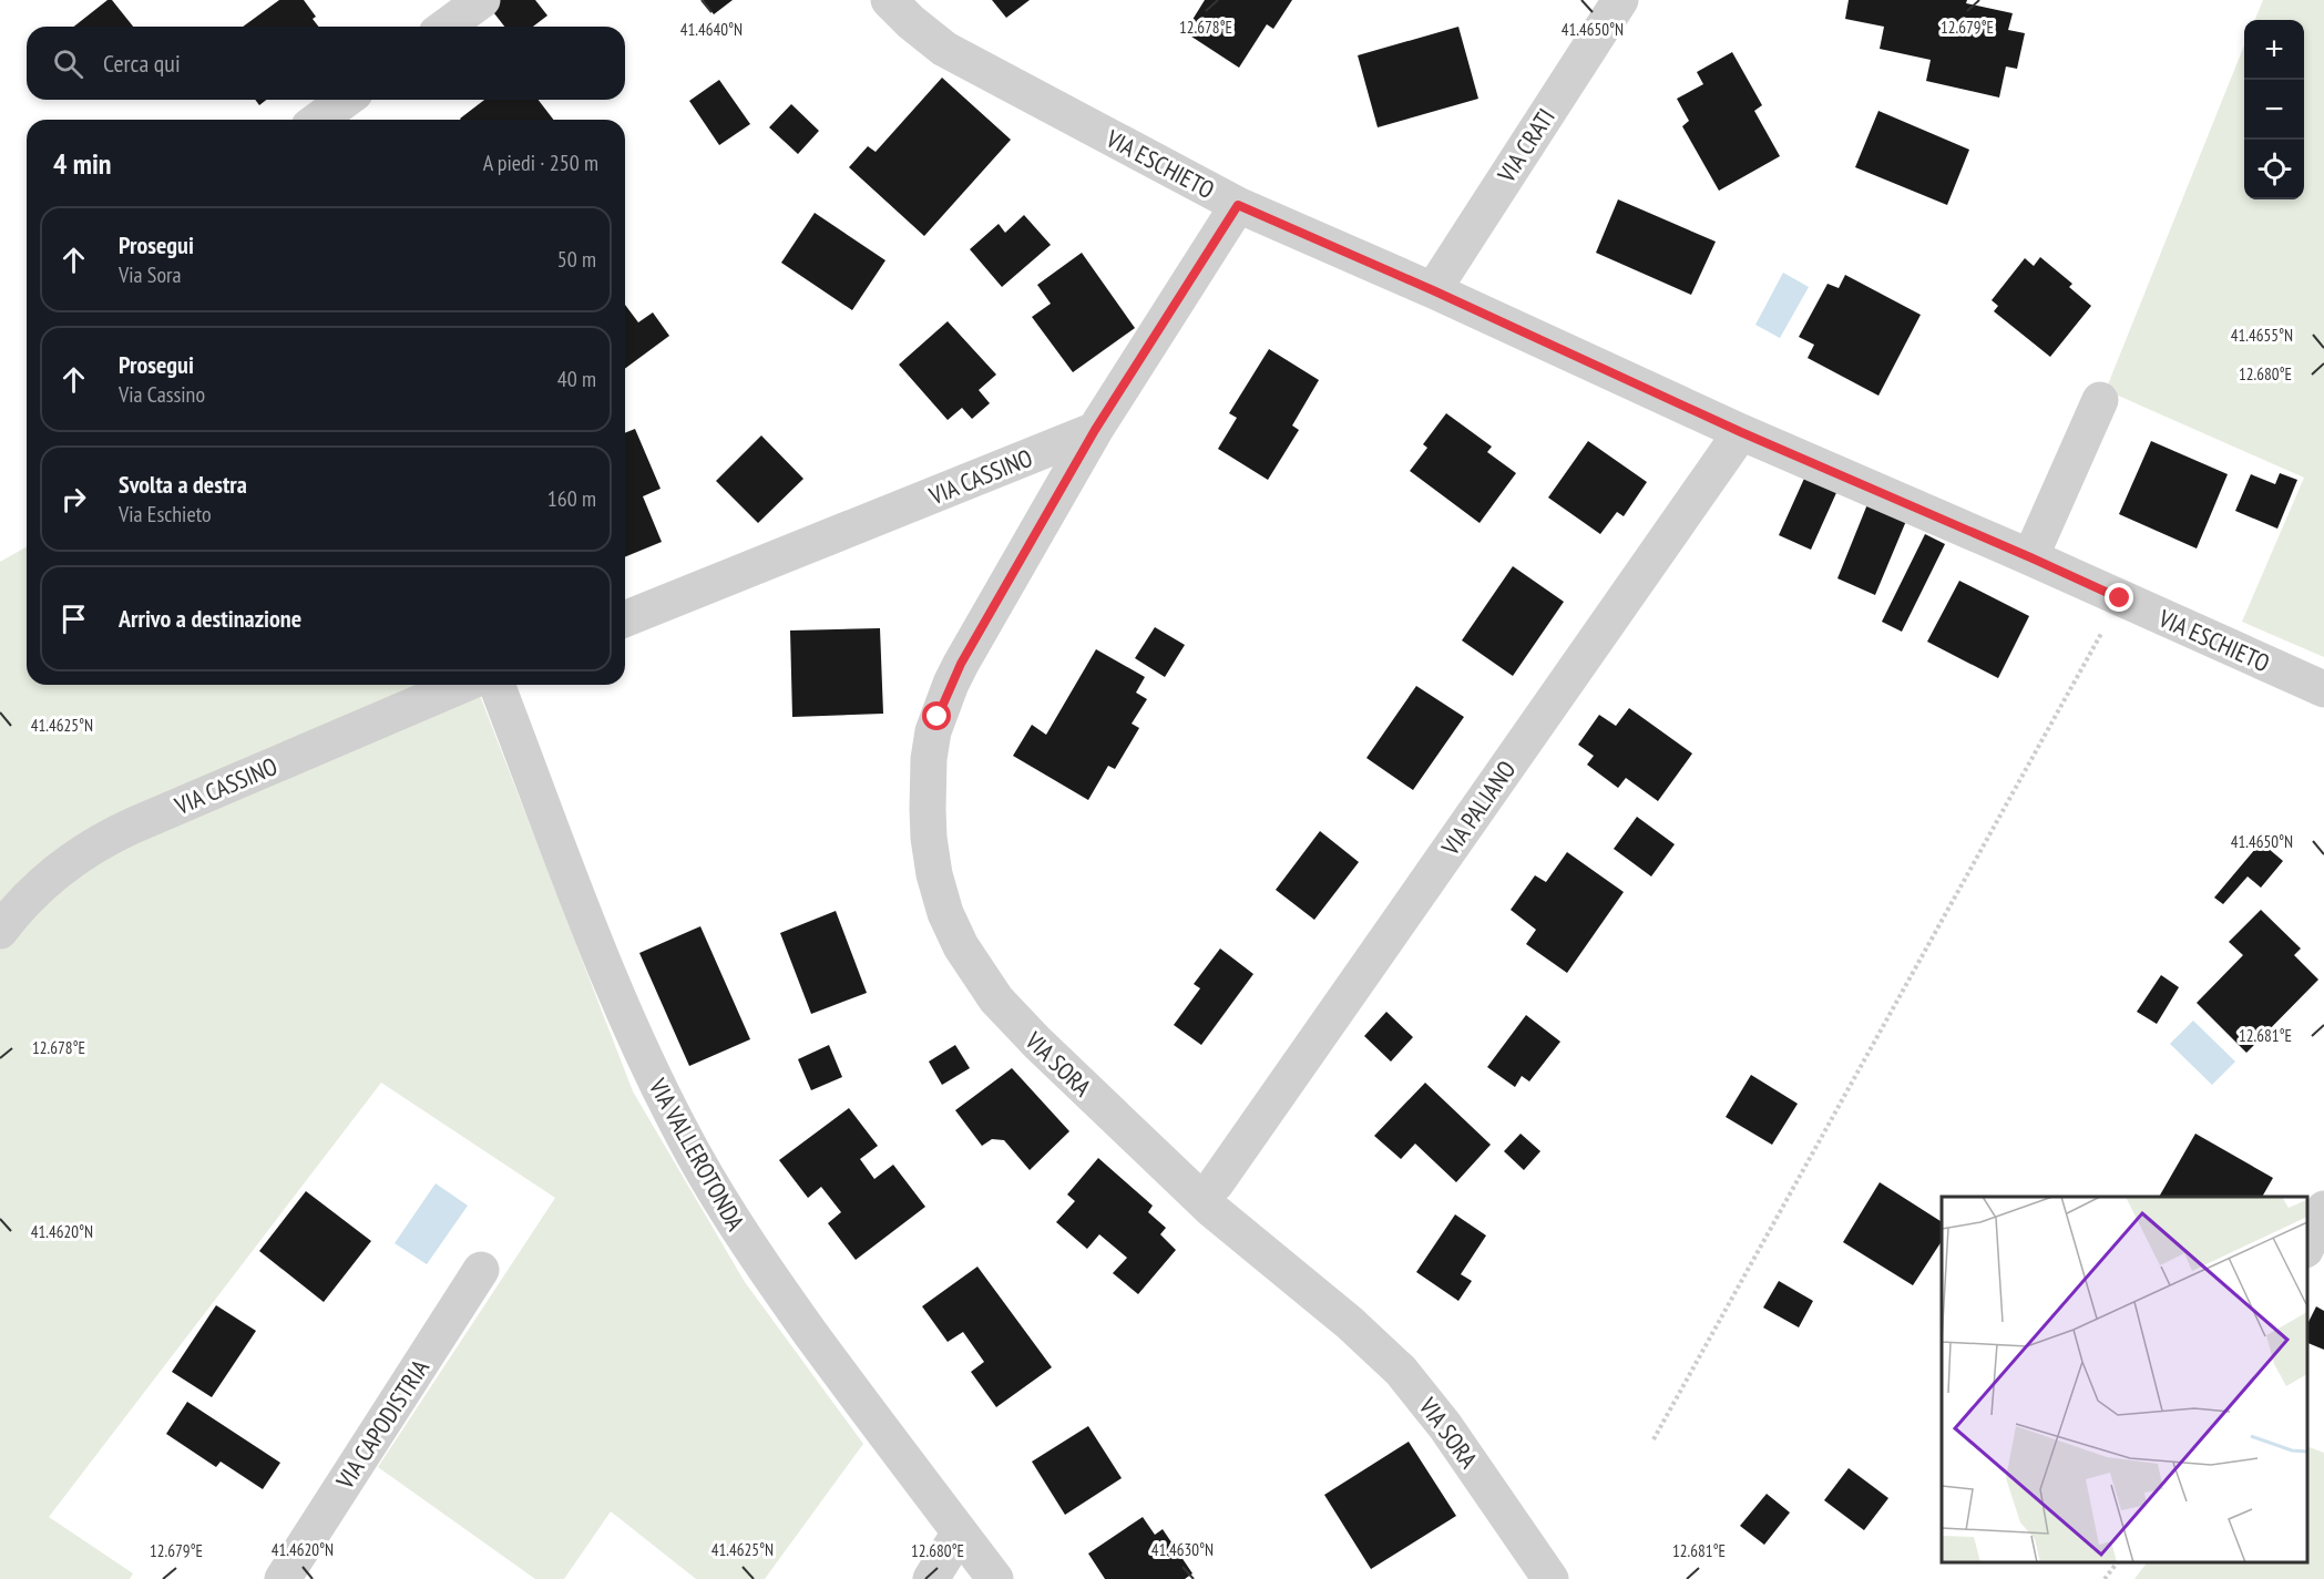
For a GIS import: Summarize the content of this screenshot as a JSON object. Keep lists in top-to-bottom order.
{
  "streets": {
    "street": [
      "VIA CRATI",
      "VIA ESCHIETO",
      "VIA CASSINO",
      "VIA PALIANO",
      "VIA SORA",
      "VIA VALLEROTONDA",
      "VIA CAPODISTRIA"
    ]
  },
  "crossings": [
    ["VIA CRATI", "VIA ESCHIETO"],
    ["VIA ESCHIETO", "VIA PALIANO"],
    ["VIA CASSINO", "VIA SORA"]
  ],
  "page": {
    "map_buttons": ["+", "−"],
    "search": "Cerca qui",
    "heading": ["4 min", "A piedi · 250 m"],
    "list": [
      ["Prosegui", "Via Sora", "50 m"],
      ["Prosegui", "Via Cassino", "40 m"],
      ["Svolta a destra", "Via Eschieto", "160 m"],
      "Arrivo a destinazione"
    ]
  },
  "coordinates": [
    "12.678°E",
    "12.679°E",
    "41.4640°N",
    "41.4650°N",
    "41.4655°N",
    "12.680°E",
    "41.4625°N",
    "12.681°E",
    "41.4620°N",
    "41.4630°N"
  ]
}
